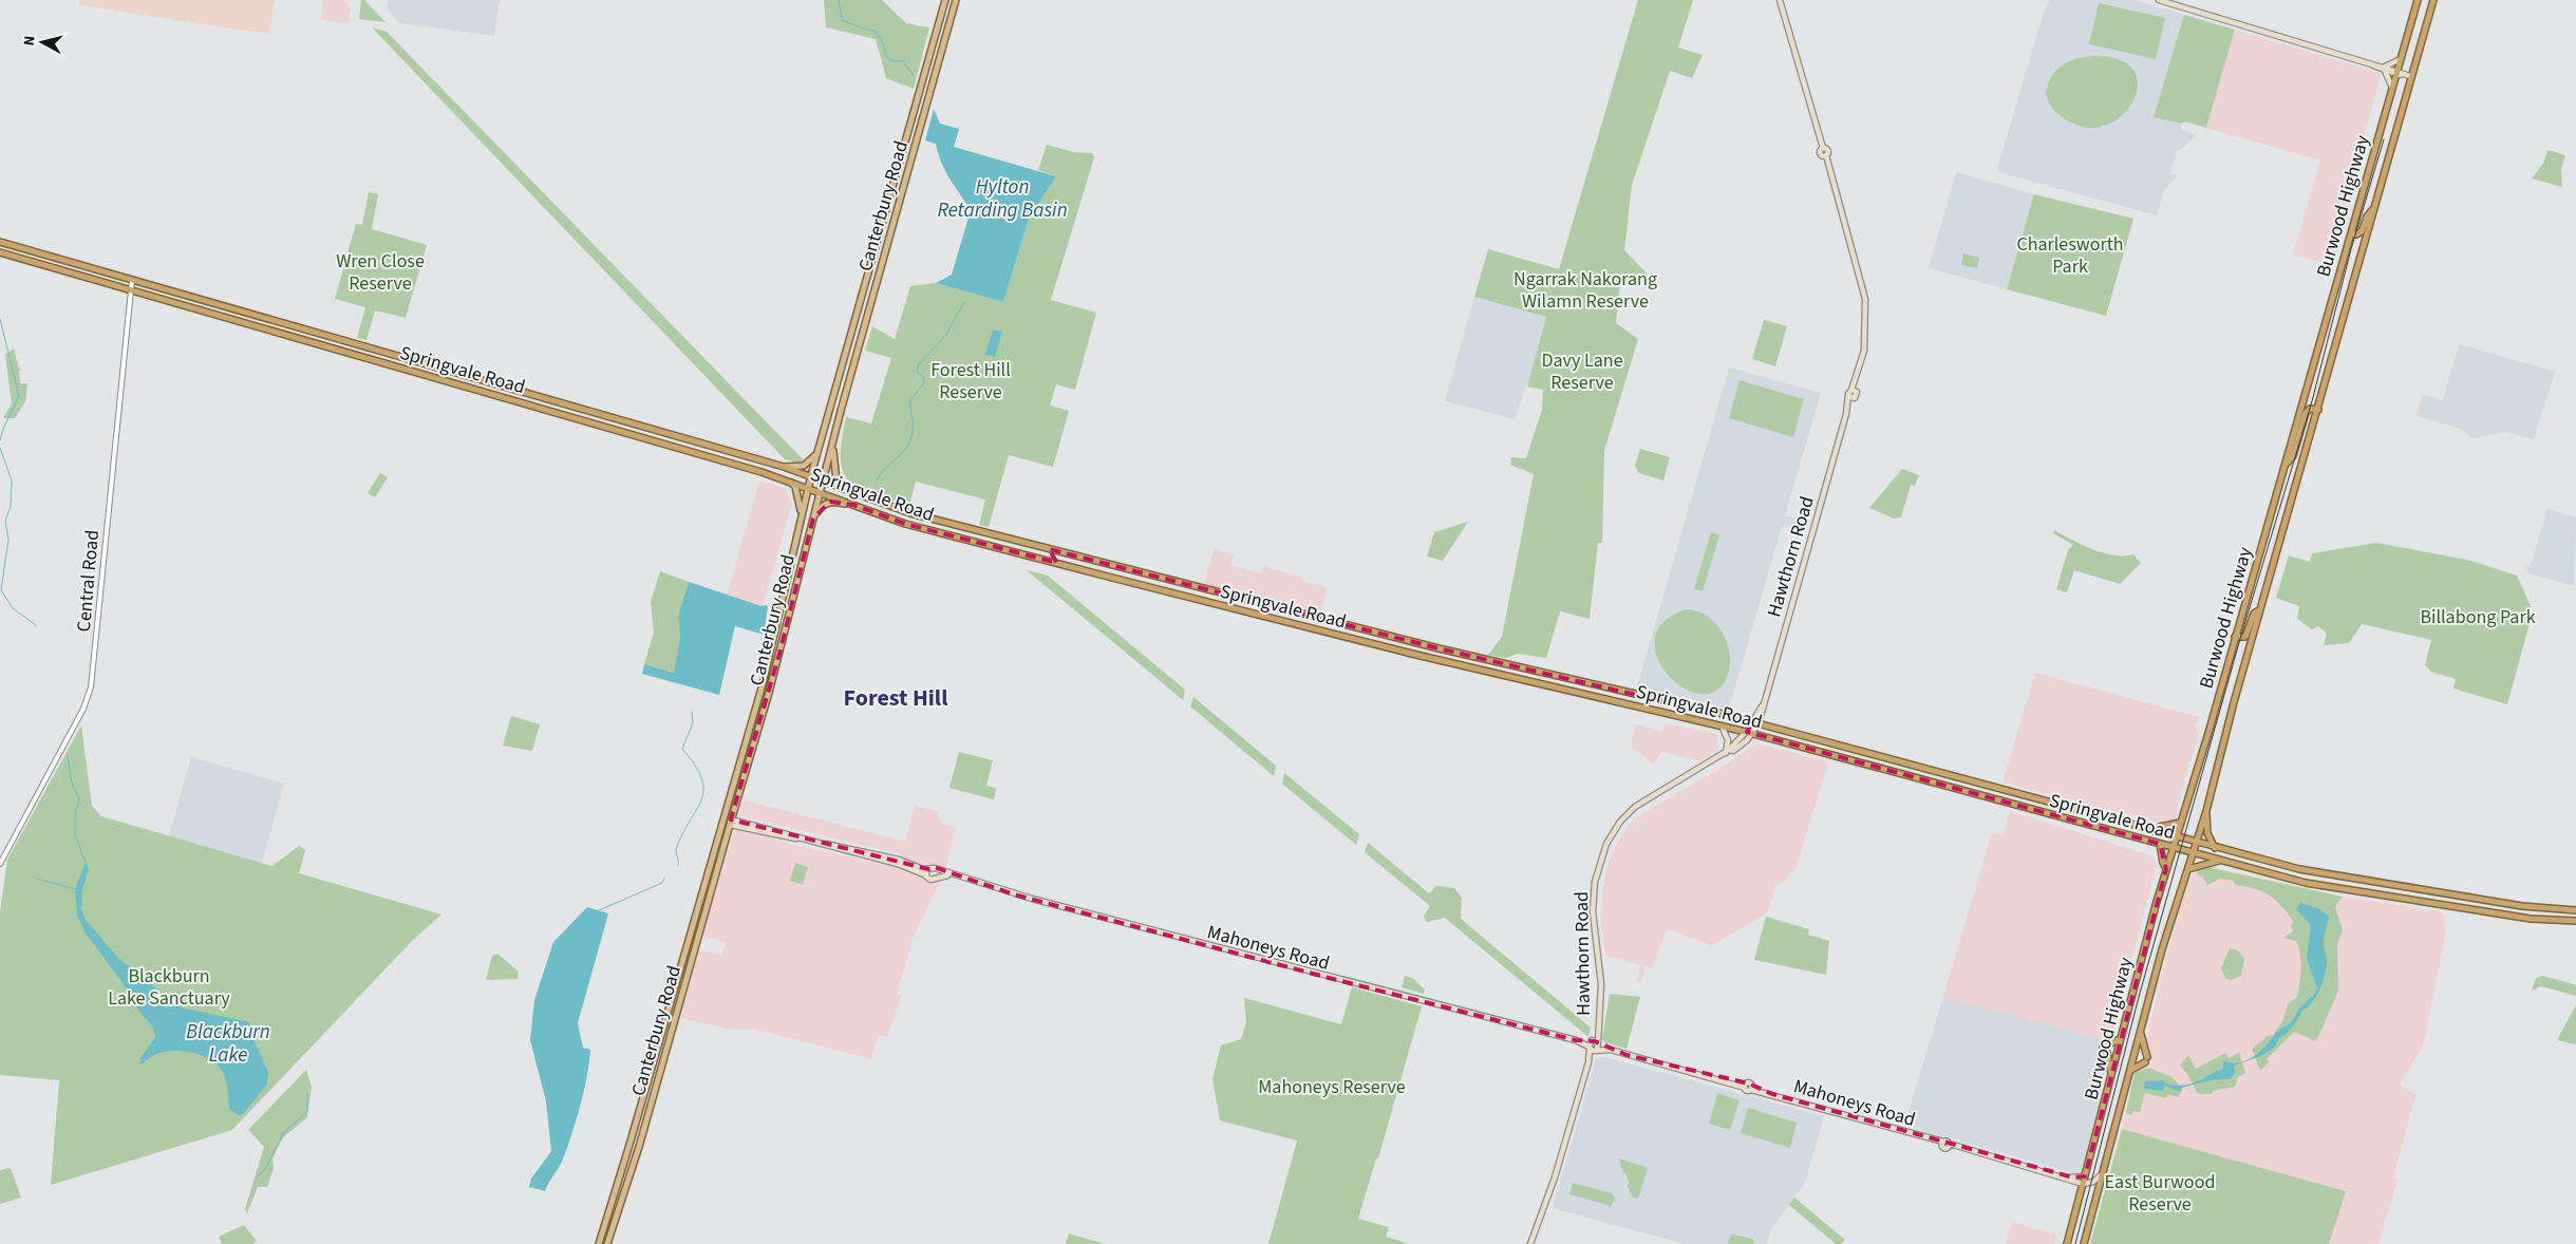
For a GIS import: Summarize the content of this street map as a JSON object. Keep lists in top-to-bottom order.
{
  "streets": {
    "highway": ["Burwood Highway", "Springvale Road"],
    "main road": ["Canterbury Road", "Hawthorn Road", "Mahoneys Road"],
    "street": ["Central Road"]
  },
  "crossings": [
    ["Canterbury Road", "Springvale Road"],
    ["Burwood Highway", "Springvale Road"],
    ["Burwood Highway", "Mahoneys Road"],
    ["Springvale Road", "Hawthorn Road"],
    ["Springvale Road", "Central Road"],
    ["Hawthorn Road", "Mahoneys Road"]
  ],
  "districts": ["Forest Hill"],
  "water": ["Hylton Retarding Basin", "Blackburn Lake"],
  "parks": [
    "Charlesworth Park",
    "Wren Close Reserve",
    "Ngarrak Nakorang Wilamn Reserve",
    "Davy Lane Reserve",
    "Forest Hill Reserve",
    "Billabong Park",
    "Blackburn Lake Sanctuary",
    "Mahoneys Reserve",
    "East Burwood Reserve"
  ],
  "north": "left"
}
